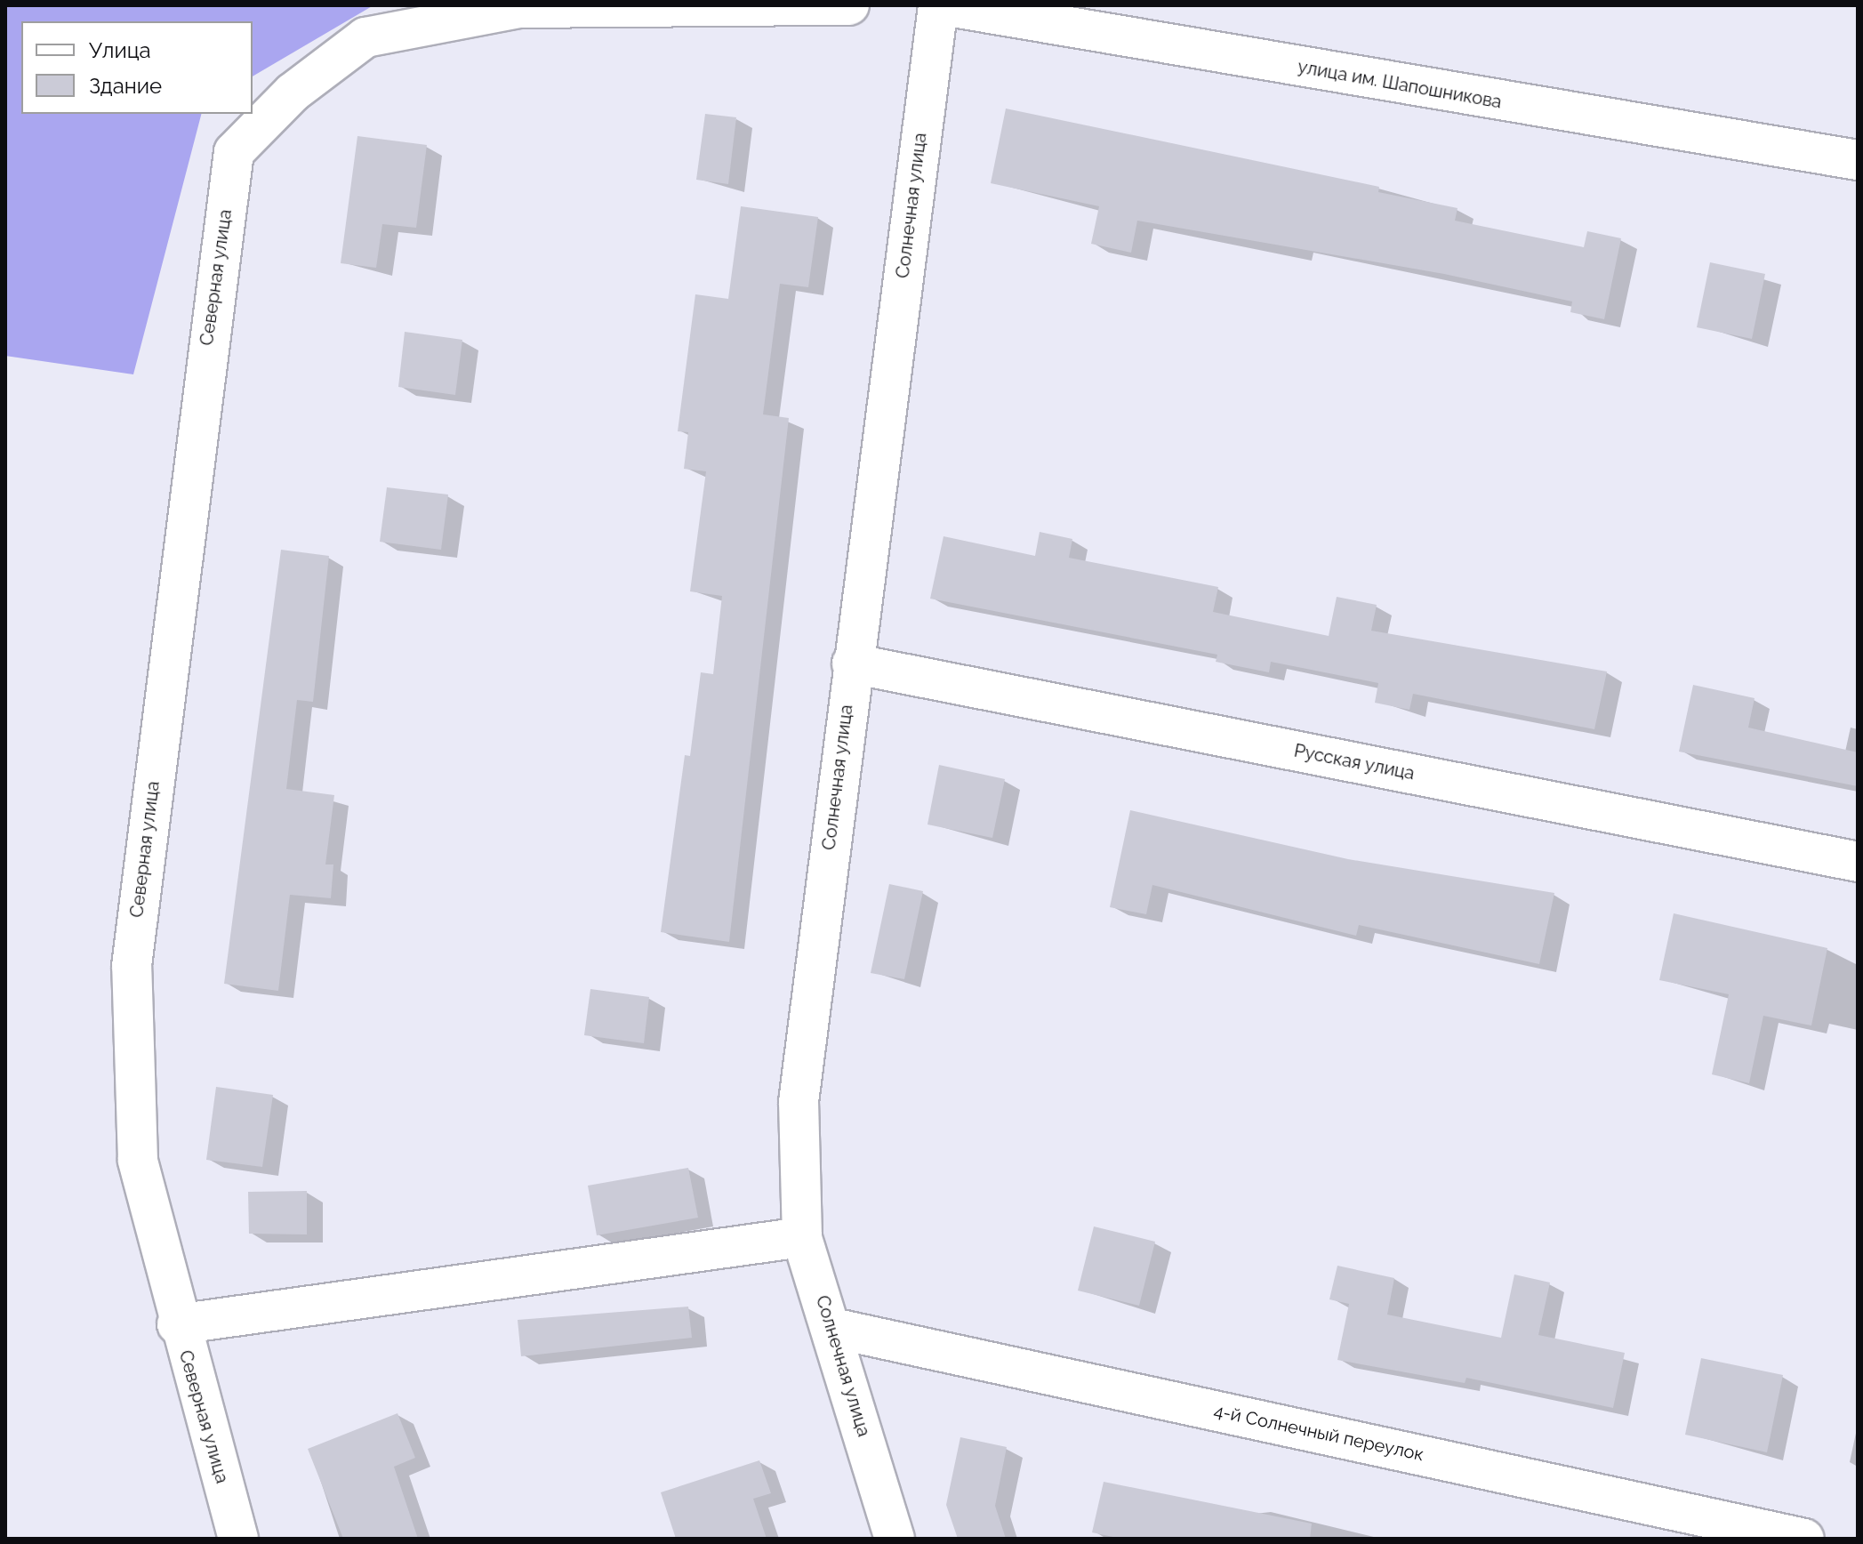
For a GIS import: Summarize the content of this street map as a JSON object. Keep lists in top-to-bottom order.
{
  "streets": {
    "street": [
      "улица им. Шапошникова",
      "Солнечная улица",
      "Северная улица",
      "Русская улица",
      "4-й Солнечный переулок"
    ]
  },
  "crossings": [
    ["улица им. Шапошникова", "Солнечная улица"],
    ["Солнечная улица", "Русская улица"],
    ["Солнечная улица", "4-й Солнечный переулок"]
  ],
  "legend": ["Улица", "Здание"]
}
